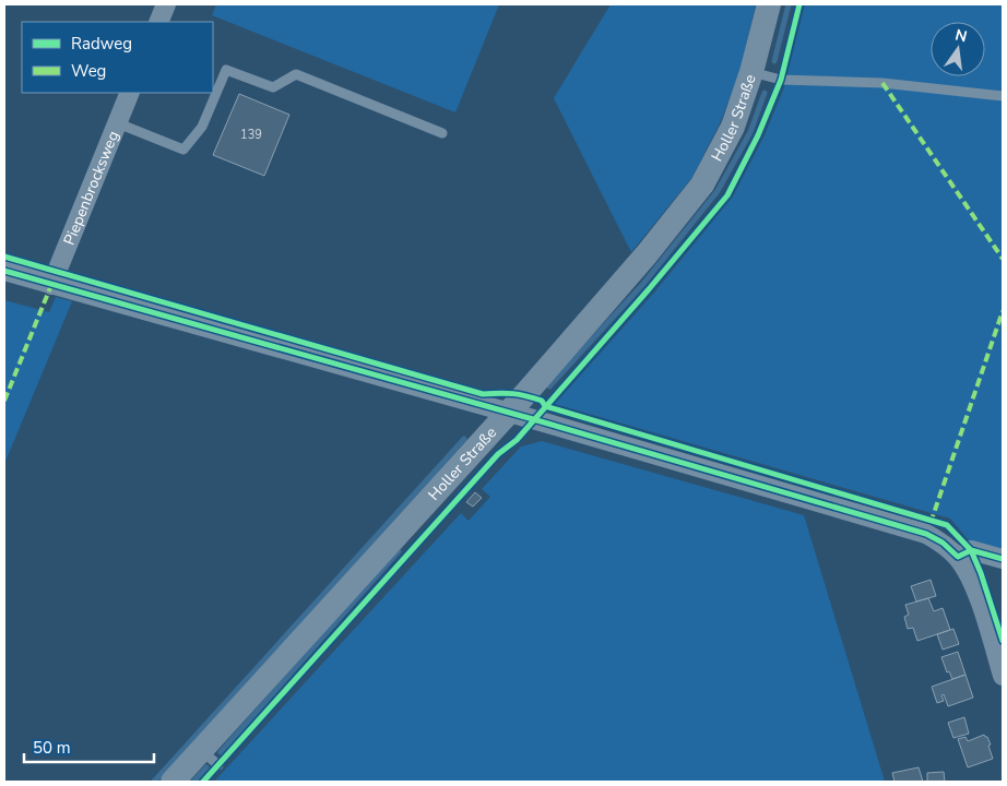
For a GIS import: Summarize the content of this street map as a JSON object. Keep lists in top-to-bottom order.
{
  "streets": {
    "street": ["Holler Straße", "Piepenbrocksweg"]
  },
  "house_numbers": ["139"],
  "legend": ["Radweg", "Weg"],
  "scale_bar": "50 m",
  "north": "top"
}
